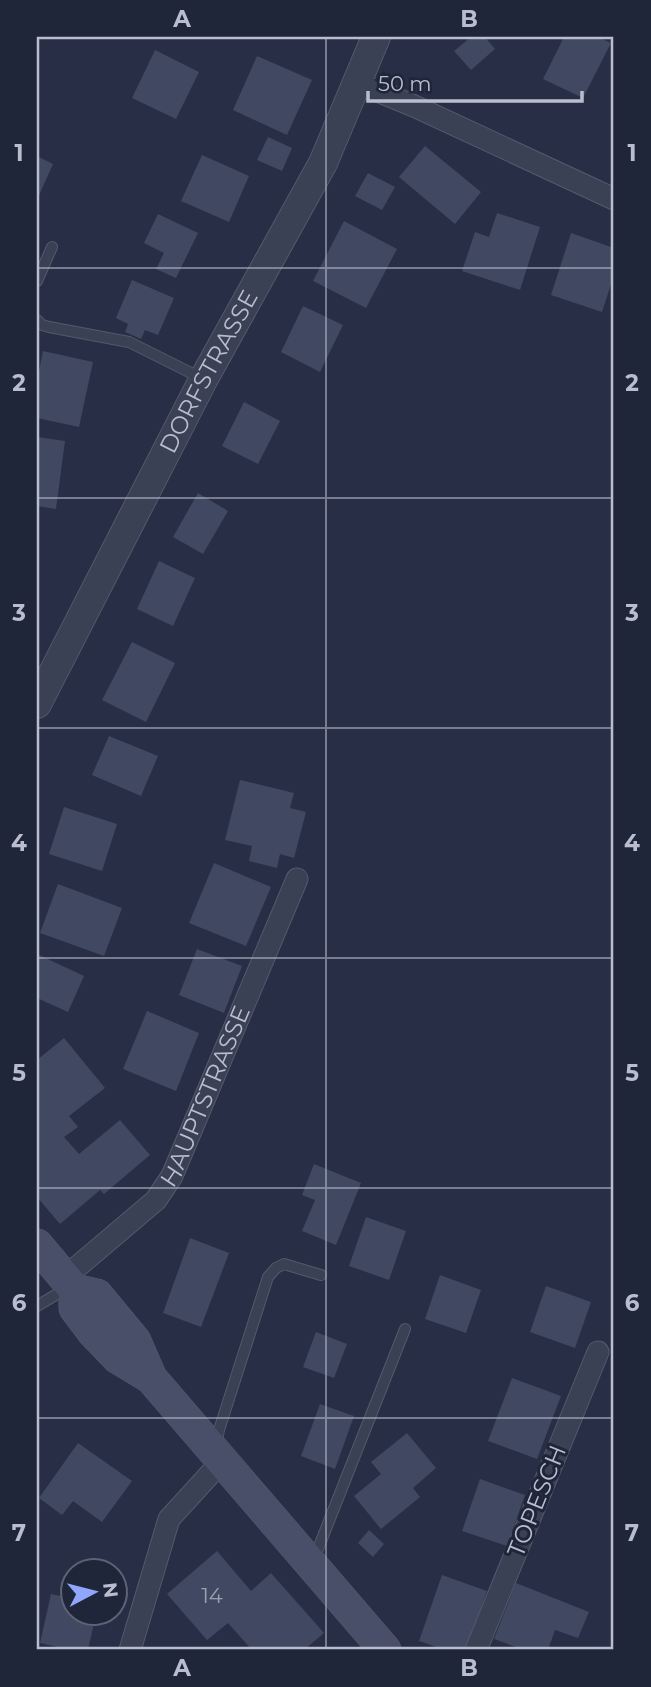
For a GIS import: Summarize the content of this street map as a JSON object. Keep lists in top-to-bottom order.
{
  "streets": {
    "street": ["DORFSTRASSE", "HAUPTSTRASSE", "TOPESCH"]
  },
  "house_numbers": ["14"],
  "scale_bar": "50 m",
  "north": "right",
  "grid": {
    "columns": ["A", "B"],
    "rows": [
      "1",
      "2",
      "3",
      "4",
      "5",
      "6",
      "7"
    ]
  }
}
